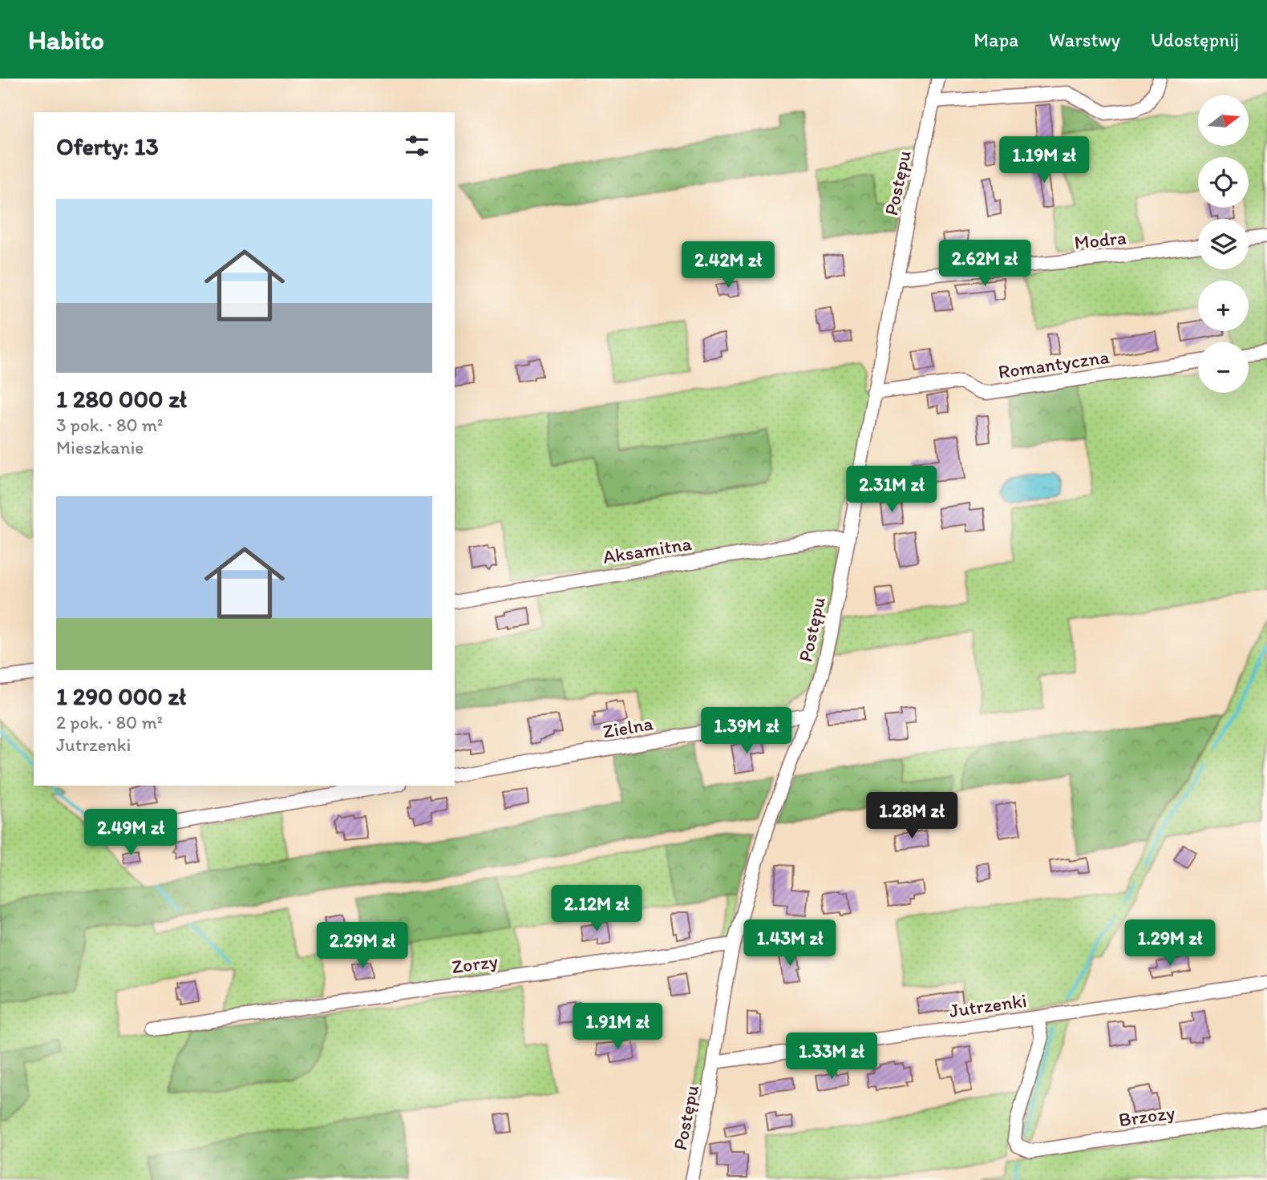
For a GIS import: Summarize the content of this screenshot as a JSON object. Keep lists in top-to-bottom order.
{
  "streets": {
    "street": [
      "Postępu",
      "Modra",
      "Romantyczna",
      "Aksamitna",
      "Zielna",
      "Zorzy",
      "Jutrzenki",
      "Brzozy"
    ]
  },
  "crossings": [
    ["Postępu", "Modra"],
    ["Postępu", "Romantyczna"],
    ["Postępu", "Aksamitna"],
    ["Postępu", "Zielna"],
    ["Postępu", "Zorzy"],
    ["Postępu", "Jutrzenki"],
    ["Jutrzenki", "Brzozy"]
  ],
  "north": "right",
  "page": {
    "header": "Habito",
    "nav": ["Mapa", "Warstwy", "Udostępnij"],
    "map_buttons": ["+", "−"],
    "heading": "Oferty: 13",
    "price": [
      "1.19M zł",
      "2.62M zł",
      "2.42M zł",
      "2.31M zł",
      "1.39M zł",
      "1.28M zł",
      "2.49M zł",
      "2.12M zł",
      "1.43M zł",
      "1.29M zł",
      "2.29M zł",
      "1.91M zł",
      "1.33M zł"
    ],
    "list": [
      {
        "name": "1 280 000 zł",
        "note": "3 pok. · 80 m² · Mieszkanie"
      },
      {
        "name": "1 290 000 zł",
        "note": "2 pok. · 80 m² · Jutrzenki"
      }
    ]
  }
}
